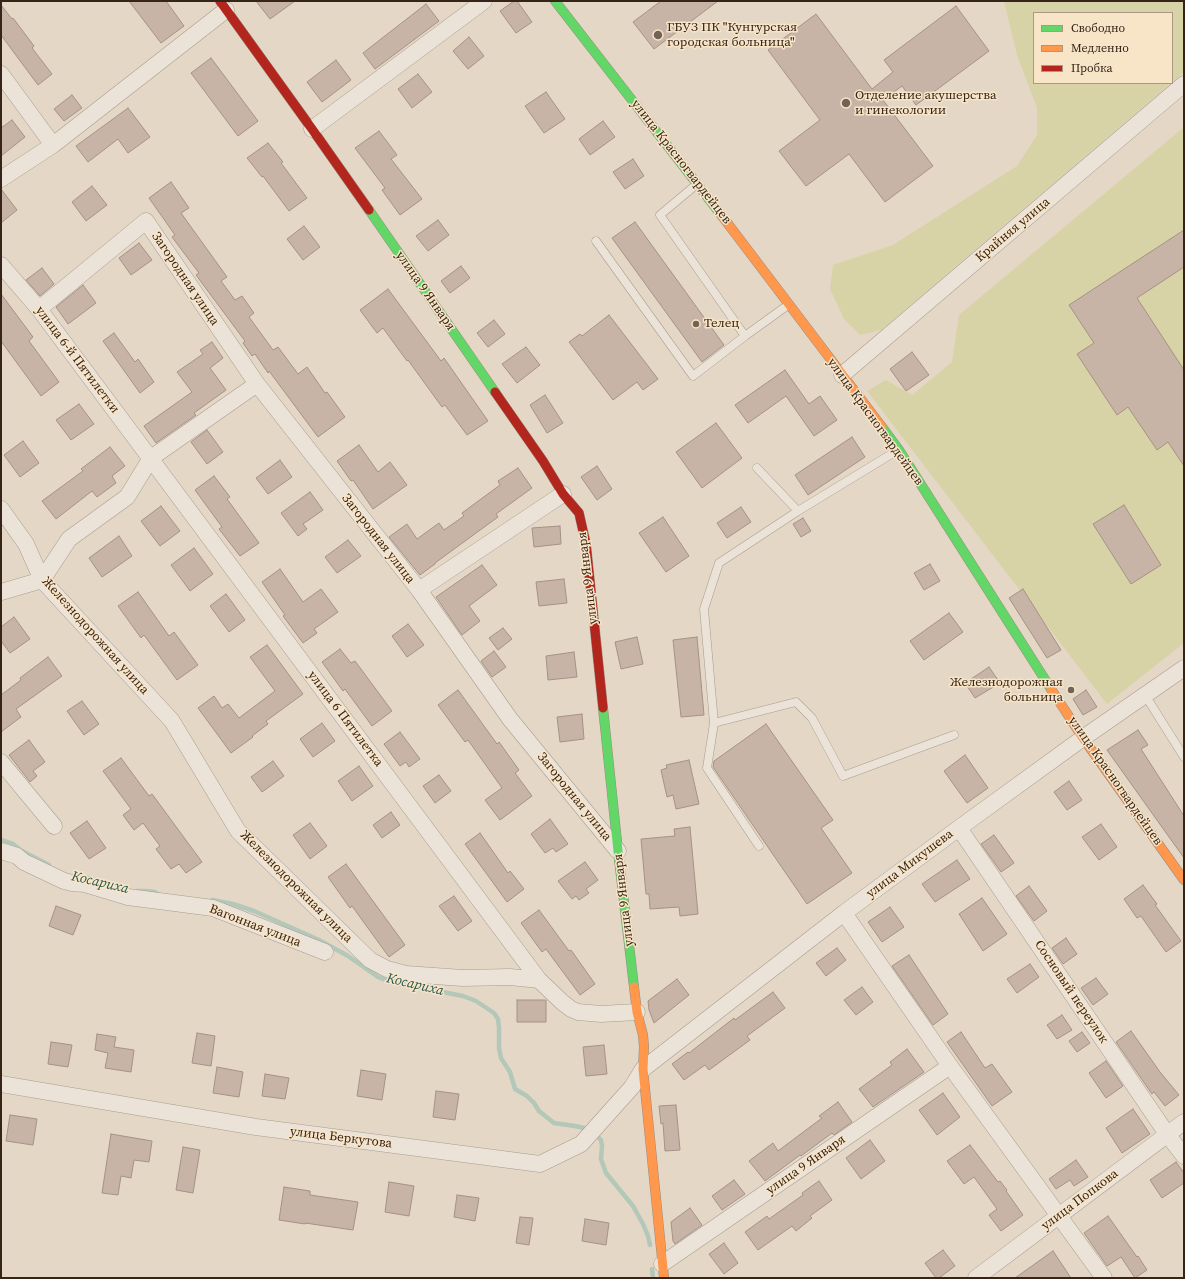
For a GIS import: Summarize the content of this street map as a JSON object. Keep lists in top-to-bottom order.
{
  "streets": {
    "street": [
      "улица Красногвардейцев",
      "Крайняя улица",
      "Загородная улица",
      "улица 9 Января",
      "улица 6-й Пятилетки",
      "Железнодорожная улица",
      "улица 6 Пятилетка",
      "улица Микушева",
      "Вагонная улица",
      "Сосновый переулок",
      "улица Беркутова",
      "улица Попкова"
    ]
  },
  "crossings": [
    ["улица Красногвардейцев", "Крайняя улица"],
    ["улица Красногвардейцев", "улица Микушева"],
    ["Загородная улица", "улица 9 Января"],
    ["Загородная улица", "улица 6-й Пятилетки"],
    ["улица 9 Января", "улица Микушева"],
    ["улица 9 Января", "улица Беркутова"],
    ["улица 6-й Пятилетки", "улица 6 Пятилетка"],
    ["Железнодорожная улица", "улица 6 Пятилетка"],
    ["улица Микушева", "Сосновый переулок"],
    ["улица Микушева", "улица Беркутова"],
    ["Сосновый переулок", "улица Попкова"]
  ],
  "water": ["Косариха"],
  "places": [
    "ГБУЗ ПК \"Кунгурская городская больница\"",
    "Отделение акушерства и гинекологии",
    "Телец",
    "Железнодорожная больница"
  ],
  "legend": ["Свободно", "Медленно", "Пробка"]
}
